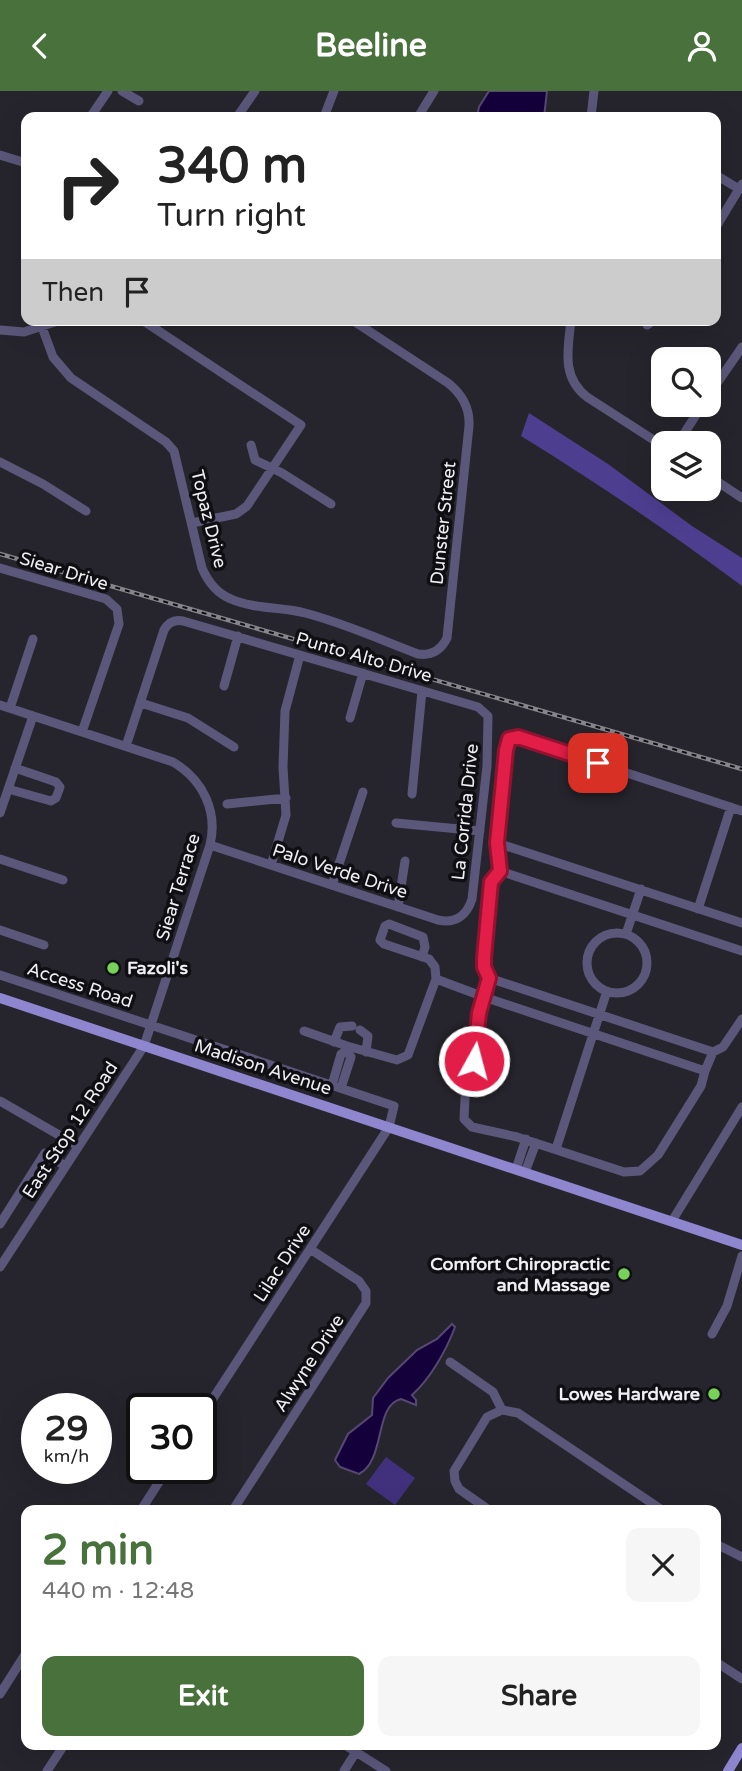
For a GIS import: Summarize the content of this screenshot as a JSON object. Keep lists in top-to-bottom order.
{
  "streets": {
    "main road": ["Madison Avenue"],
    "street": [
      "Topaz Drive",
      "Dunster Street",
      "Siear Drive",
      "Punto Alto Drive",
      "La Corrida Drive",
      "Palo Verde Drive",
      "Siear Terrace",
      "Access Road",
      "East Stop 12 Road",
      "Lilac Drive",
      "Alwyne Drive"
    ]
  },
  "crossings": [
    ["Topaz Drive", "Dunster Street"],
    ["Siear Drive", "Siear Terrace"],
    ["Punto Alto Drive", "La Corrida Drive"],
    ["La Corrida Drive", "Palo Verde Drive"],
    ["Palo Verde Drive", "Siear Terrace"],
    ["Siear Terrace", "Access Road"],
    ["Siear Terrace", "Madison Avenue"],
    ["Siear Terrace", "East Stop 12 Road"],
    ["Access Road", "Madison Avenue"],
    ["Access Road", "Lilac Drive"],
    ["Madison Avenue", "East Stop 12 Road"],
    ["Madison Avenue", "Lilac Drive"],
    ["Lilac Drive", "Alwyne Drive"]
  ],
  "places": ["Fazoli's", "Comfort Chiropractic and Massage", "Lowes Hardware"],
  "page": {
    "header": "Beeline",
    "turn": ["340 m", "Turn right"],
    "then": "Then",
    "speed": "29 km/h",
    "limit": "30",
    "heading": ["2 min", "440 m · 12:48"],
    "buttons": ["Exit", "Share"]
  }
}
